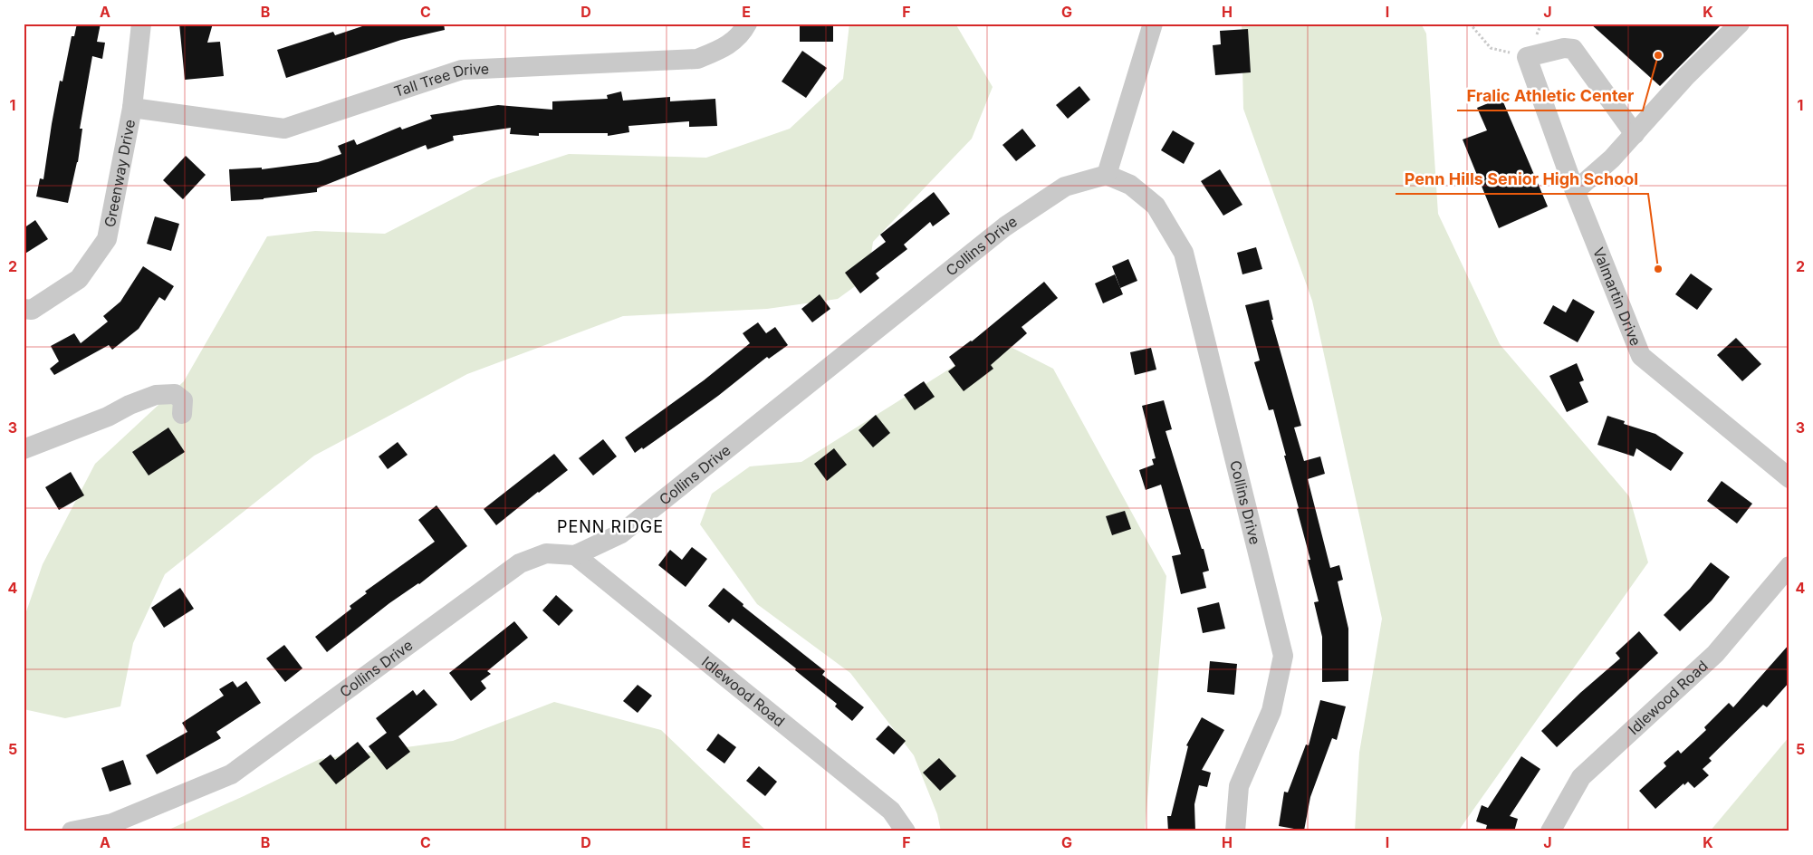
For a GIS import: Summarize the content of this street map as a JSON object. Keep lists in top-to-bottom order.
{
  "streets": {
    "street": [
      "Tall Tree Drive",
      "Greenway Drive",
      "Collins Drive",
      "Valmartin Drive",
      "Idlewood Road"
    ]
  },
  "crossings": [
    ["Tall Tree Drive", "Greenway Drive"],
    ["Collins Drive", "Idlewood Road"]
  ],
  "districts": ["PENN RIDGE"],
  "places": ["Fralic Athletic Center", "Penn Hills Senior High School"],
  "grid": {
    "columns": [
      "A",
      "B",
      "C",
      "D",
      "E",
      "F",
      "G",
      "H",
      "I",
      "J",
      "K"
    ],
    "rows": [
      "1",
      "2",
      "3",
      "4",
      "5"
    ]
  }
}
